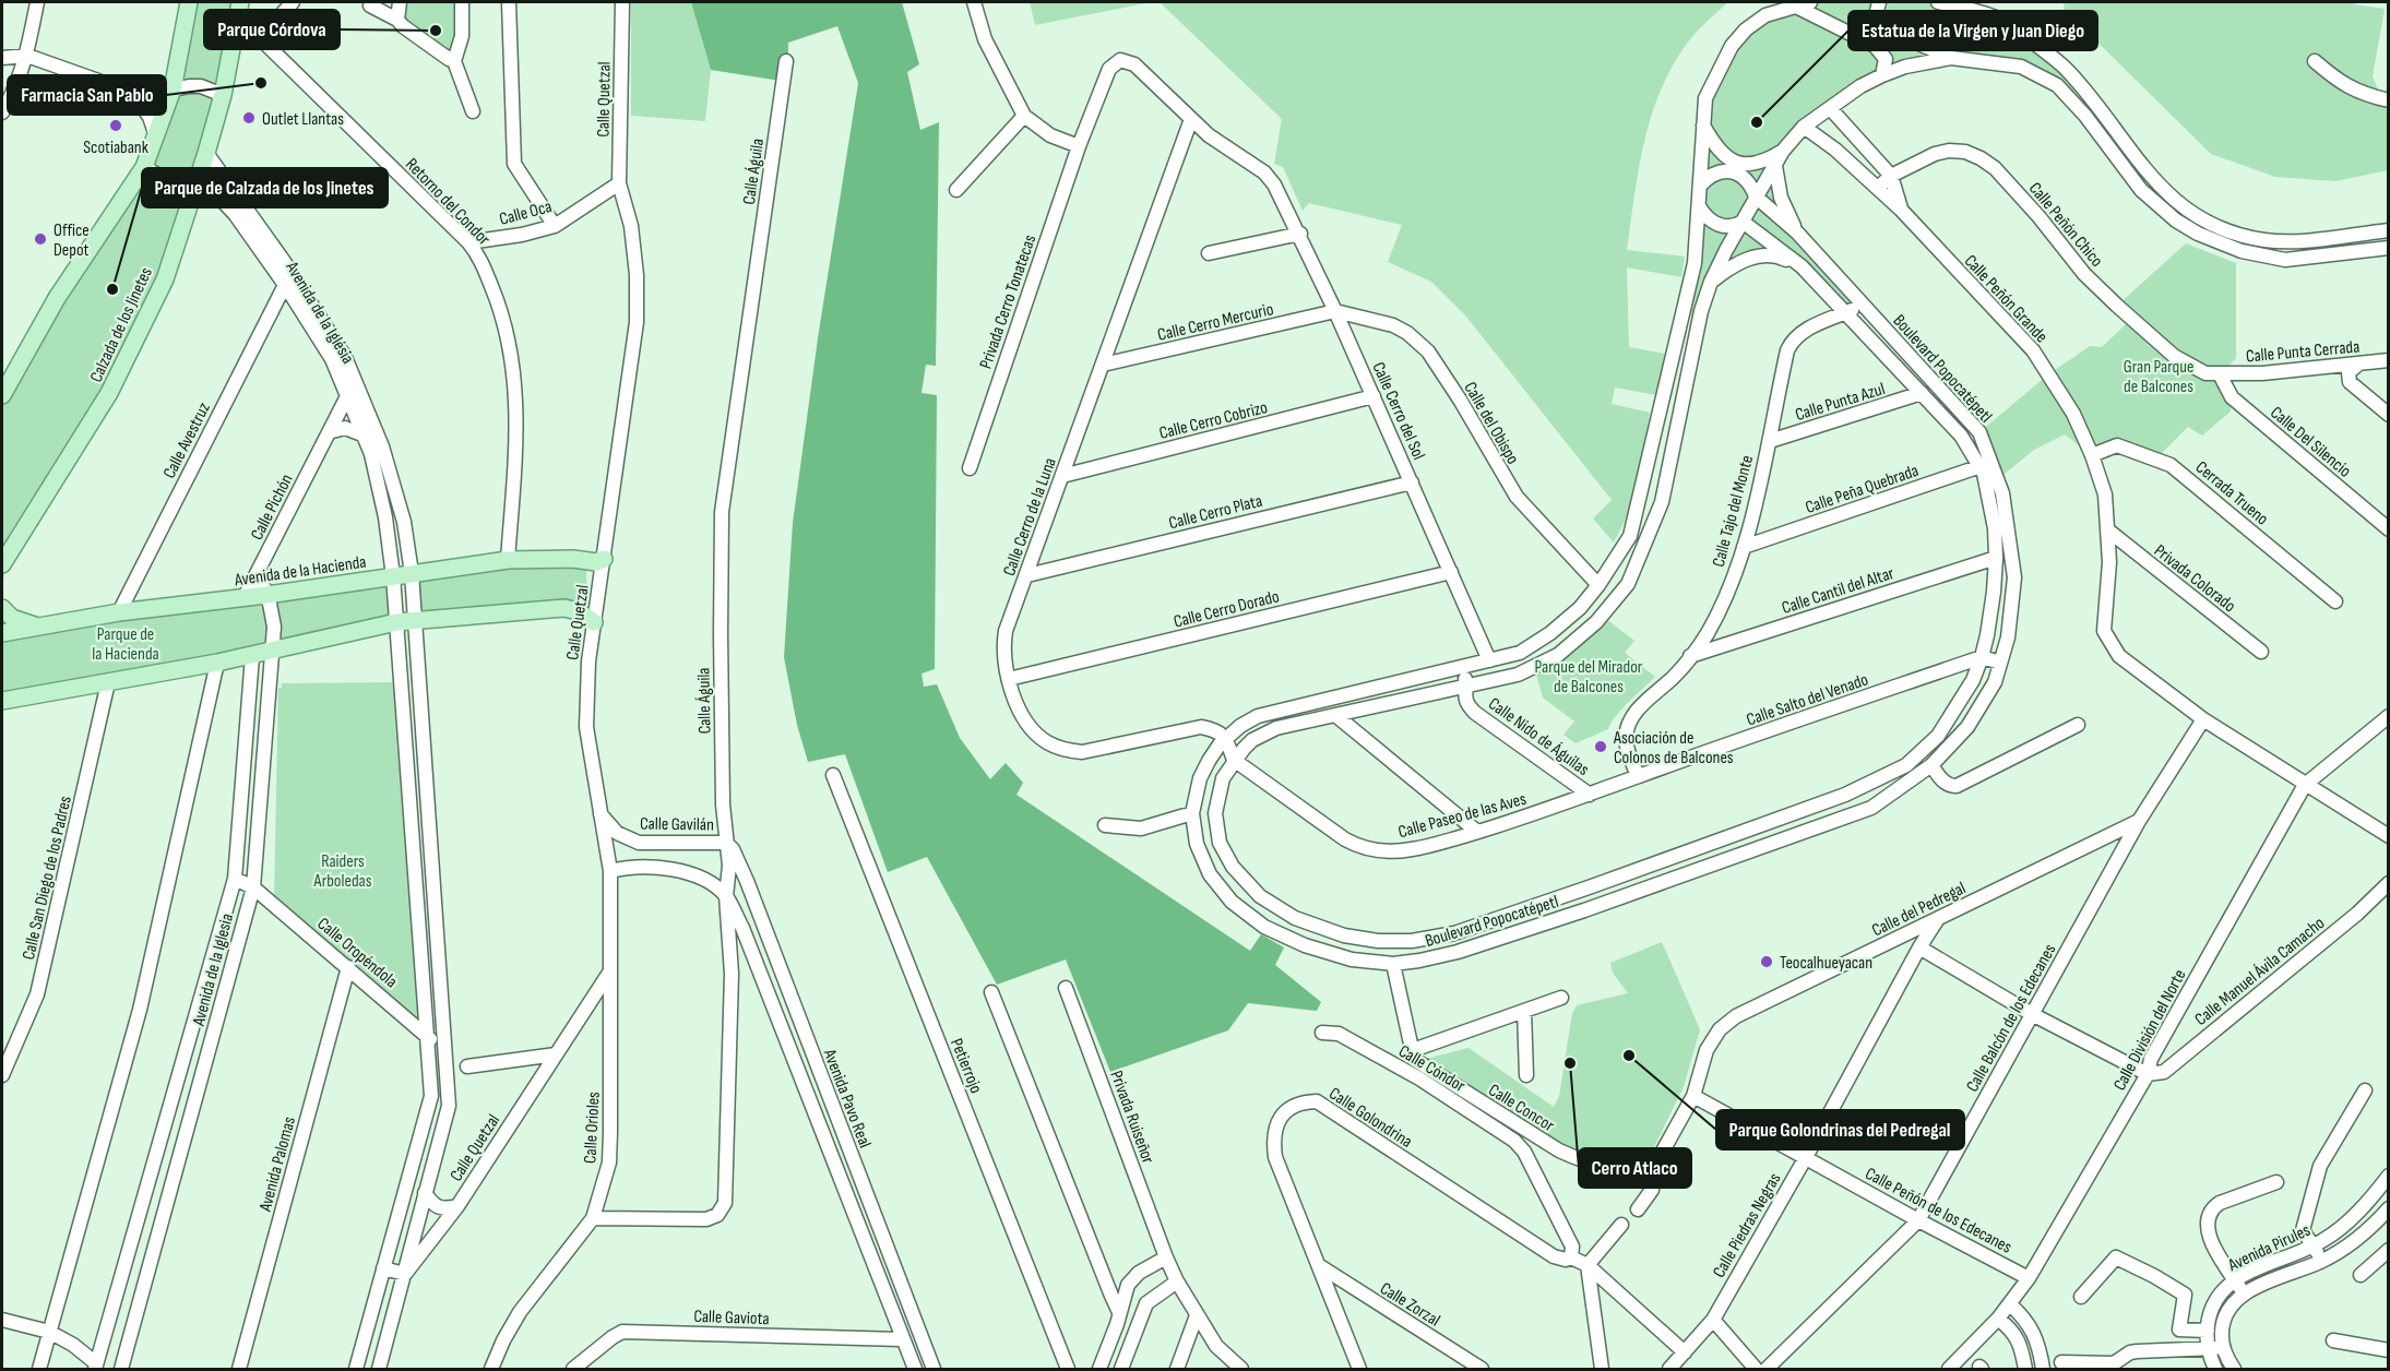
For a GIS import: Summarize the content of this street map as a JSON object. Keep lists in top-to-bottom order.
{
  "streets": {
    "main road": ["Calzada de los Jinetes", "Avenida de la Hacienda"],
    "street": [
      "Calle Quetzal",
      "Calle Águila",
      "Retorno del Condor",
      "Calle Oca",
      "Calle Peñón Chico",
      "Calle Peñón Grande",
      "Privada Cerro Tonatecas",
      "Avenida de la Iglésia",
      "Calle Cerro Mercurio",
      "Calle Punta Cerrada",
      "Boulevard Popocatépetl",
      "Calle Punta Azul",
      "Calle Cerro del Sol",
      "Calle Cerro Cobrizo",
      "Calle del Obispo",
      "Calle Avestruz",
      "Calle Del Silencio",
      "Calle Peña Quebrada",
      "Cerrada Trueno",
      "Calle Pichón",
      "Calle Cerro Plata",
      "Calle Tajo del Monte",
      "Calle Cerro de la Luna",
      "Privada Colorado",
      "Calle Cantil del Altar",
      "Calle Cerro Dorado",
      "Calle Salto del Venado",
      "Calle Nido de Águilas",
      "Calle Paseo de las Aves",
      "Calle Gavilán",
      "Calle San Diego de los Padres",
      "Calle del Pedregal",
      "Calle Oropéndola",
      "Avenida de la Iglesia",
      "Calle Manuel Ávila Camacho",
      "Calle Balcón de los Edecanes",
      "Calle División del Norte",
      "Petierrojo",
      "Calle Cóndor",
      "Avenida Pavo Real",
      "Calle Concor",
      "Privada Ruiseñor",
      "Calle Golondrina",
      "Calle Orioles",
      "Avenida Palomas",
      "Calle Peñón de los Edecanes",
      "Calle Piedras Negras",
      "Avenida Pirules",
      "Calle Zorzal",
      "Calle Gaviota"
    ]
  },
  "crossings": [
    ["Calle Quetzal", "Calle Oca"],
    ["Calle Quetzal", "Avenida de la Hacienda"],
    ["Calle Quetzal", "Calle Gavilán"],
    ["Calle Quetzal", "Calle Orioles"],
    ["Calle Águila", "Calle Gavilán"],
    ["Calle Águila", "Avenida Pavo Real"],
    ["Calle Águila", "Calle Orioles"],
    ["Retorno del Condor", "Calle Oca"],
    ["Retorno del Condor", "Calzada de los Jinetes"],
    ["Retorno del Condor", "Avenida de la Hacienda"],
    ["Calle Peñón Chico", "Calle Peñón Grande"],
    ["Calle Peñón Chico", "Calle Punta Cerrada"],
    ["Calle Peñón Chico", "Calle Del Silencio"],
    ["Calle Peñón Grande", "Boulevard Popocatépetl"],
    ["Calle Peñón Grande", "Cerrada Trueno"],
    ["Calle Peñón Grande", "Privada Colorado"],
    ["Calle Peñón Grande", "Calle Balcón de los Edecanes"],
    ["Calle Peñón Grande", "Calle División del Norte"],
    ["Privada Cerro Tonatecas", "Calle Cerro del Sol"],
    ["Privada Cerro Tonatecas", "Calle Cerro de la Luna"],
    ["Avenida de la Iglésia", "Calzada de los Jinetes"],
    ["Avenida de la Iglésia", "Calle Avestruz"],
    ["Avenida de la Iglésia", "Calle Pichón"],
    ["Avenida de la Iglésia", "Avenida de la Hacienda"],
    ["Calle Cerro Mercurio", "Calle Cerro del Sol"],
    ["Calle Cerro Mercurio", "Calle del Obispo"],
    ["Calle Cerro Mercurio", "Calle Cerro de la Luna"],
    ["Calle Punta Cerrada", "Calle Del Silencio"],
    ["Boulevard Popocatépetl", "Calle Punta Azul"],
    ["Boulevard Popocatépetl", "Calle Cerro del Sol"],
    ["Boulevard Popocatépetl", "Calle del Obispo"],
    ["Boulevard Popocatépetl", "Calle Peña Quebrada"],
    ["Boulevard Popocatépetl", "Calle Tajo del Monte"],
    ["Boulevard Popocatépetl", "Calle Cerro de la Luna"],
    ["Boulevard Popocatépetl", "Calle Cantil del Altar"],
    ["Boulevard Popocatépetl", "Calle Salto del Venado"],
    ["Boulevard Popocatépetl", "Calle Nido de Águilas"],
    ["Boulevard Popocatépetl", "Calle Paseo de las Aves"],
    ["Calle Punta Azul", "Calle Tajo del Monte"],
    ["Calle Cerro del Sol", "Calle Cerro Cobrizo"],
    ["Calle Cerro del Sol", "Calle del Obispo"],
    ["Calle Cerro del Sol", "Calle Cerro Plata"],
    ["Calle Cerro del Sol", "Calle Cerro de la Luna"],
    ["Calle Cerro del Sol", "Calle Cerro Dorado"],
    ["Calle Cerro Cobrizo", "Calle Cerro de la Luna"],
    ["Calle Avestruz", "Avenida de la Hacienda"],
    ["Calle Peña Quebrada", "Calle Tajo del Monte"],
    ["Calle Pichón", "Avenida de la Hacienda"],
    ["Calle Pichón", "Avenida de la Iglesia"],
    ["Calle Cerro Plata", "Calle Cerro de la Luna"],
    ["Calle Tajo del Monte", "Calle Cantil del Altar"],
    ["Calle Tajo del Monte", "Calle Salto del Venado"],
    ["Calle Cerro de la Luna", "Calle Cerro Dorado"],
    ["Avenida de la Hacienda", "Avenida de la Iglesia"],
    ["Calle Salto del Venado", "Calle Nido de Águilas"],
    ["Calle Salto del Venado", "Calle Paseo de las Aves"],
    ["Calle Nido de Águilas", "Calle Paseo de las Aves"],
    ["Calle Gavilán", "Avenida Pavo Real"],
    ["Calle del Pedregal", "Calle Balcón de los Edecanes"],
    ["Calle del Pedregal", "Calle Concor"],
    ["Calle del Pedregal", "Calle Peñón de los Edecanes"],
    ["Calle del Pedregal", "Calle Piedras Negras"],
    ["Calle Oropéndola", "Avenida de la Iglesia"],
    ["Calle Oropéndola", "Avenida Palomas"],
    ["Calle Manuel Ávila Camacho", "Calle División del Norte"],
    ["Calle Balcón de los Edecanes", "Calle Peñón de los Edecanes"],
    ["Calle División del Norte", "Calle Peñón de los Edecanes"],
    ["Calle Cóndor", "Calle Golondrina"],
    ["Calle Golondrina", "Calle Piedras Negras"],
    ["Calle Golondrina", "Calle Zorzal"],
    ["Calle Peñón de los Edecanes", "Calle Piedras Negras"]
  ],
  "parks": [
    "Gran Parque de Balcones",
    "Parque de la Hacienda",
    "Parque del Mirador de Balcones",
    "Raiders Arboledas"
  ],
  "places": [
    "Parque Córdova",
    "Farmacia San Pablo",
    "Outlet Llantas",
    "Estatua de la Virgen y Juan Diego",
    "Scotiabank",
    "Office Depot",
    "Parque de Calzada de los Jinetes",
    "Asociación de Colonos de Balcones",
    "Teocalhueyacan",
    "Parque Golondrinas del Pedregal",
    "Cerro Atlaco"
  ]
}
